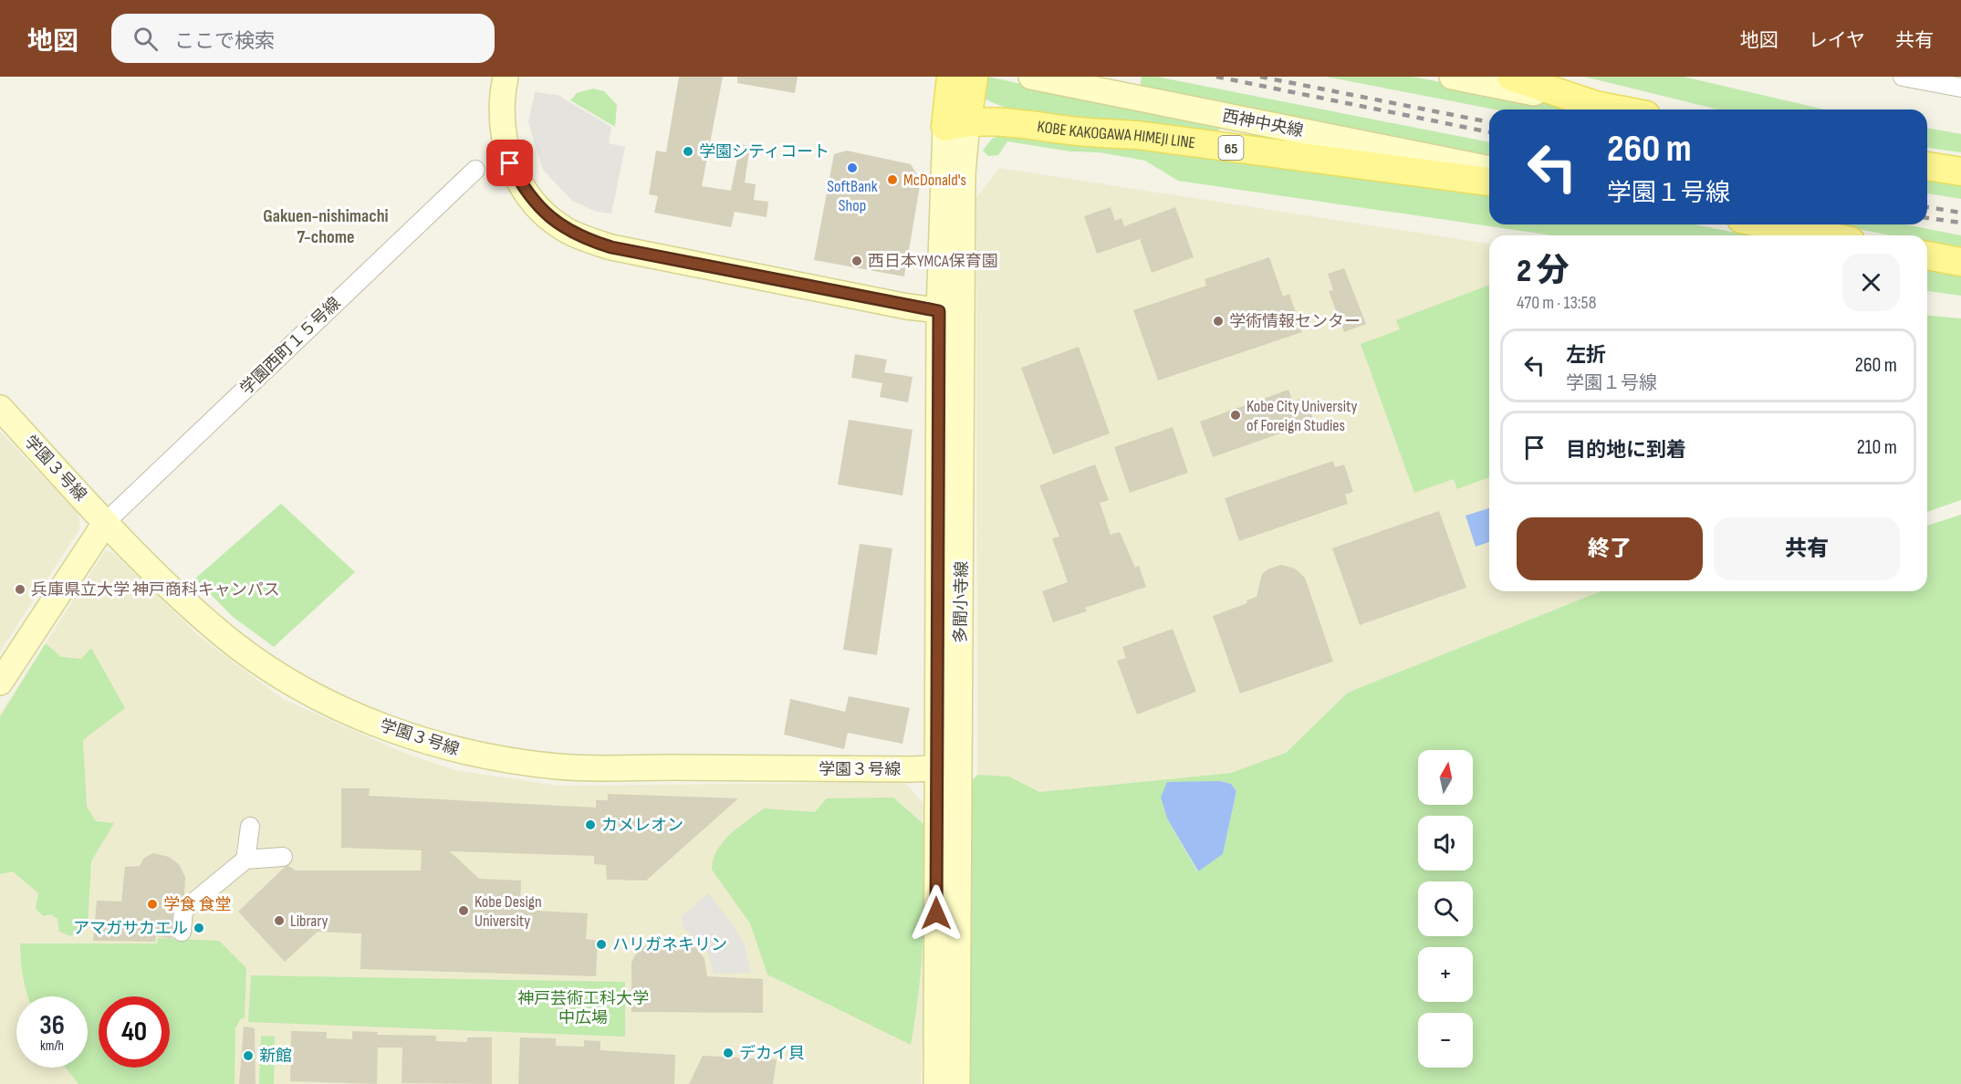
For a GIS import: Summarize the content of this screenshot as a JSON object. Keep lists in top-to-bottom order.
{
  "streets": {
    "main road": ["KOBE KAKOGAWA HIMEJI LINE", "65"],
    "street": [
      "西神中央線",
      "学園西町１５号線",
      "学園３号線",
      "多聞小寺線"
    ]
  },
  "crossings": [
    ["KOBE KAKOGAWA HIMEJI LINE", "多聞小寺線"],
    ["学園西町１５号線", "学園３号線"],
    ["学園３号線", "多聞小寺線"]
  ],
  "districts": ["Gakuen-nishimachi 7-chome"],
  "parks": ["神戸芸術工科大学 中広場"],
  "places": [
    "学園シティコート",
    "SoftBank Shop",
    "McDonald's",
    "西日本YMCA保育園",
    "学術情報センター",
    "Kobe City University of Foreign Studies",
    "兵庫県立大学 神戸商科キャンパス",
    "カメレオン",
    "学食 食堂",
    "Kobe Design University",
    "Library",
    "アマガサカエル",
    "ハリガネキリン",
    "デカイ貝",
    "新館"
  ],
  "north": "top",
  "page": {
    "header": "地図",
    "search": "ここで検索",
    "nav": ["地図", "レイヤ", "共有"],
    "turn": ["260 m", "学園１号線"],
    "heading": ["2 分", "470 m · 13:58"],
    "list": [
      {
        "name": "左折",
        "note": "学園１号線",
        "value": "260 m"
      },
      {
        "name": "目的地に到着",
        "value": "210 m"
      }
    ],
    "buttons": ["終了", "共有"],
    "map_buttons": ["+", "−"],
    "speed": "36 km/h",
    "limit": "40"
  }
}
